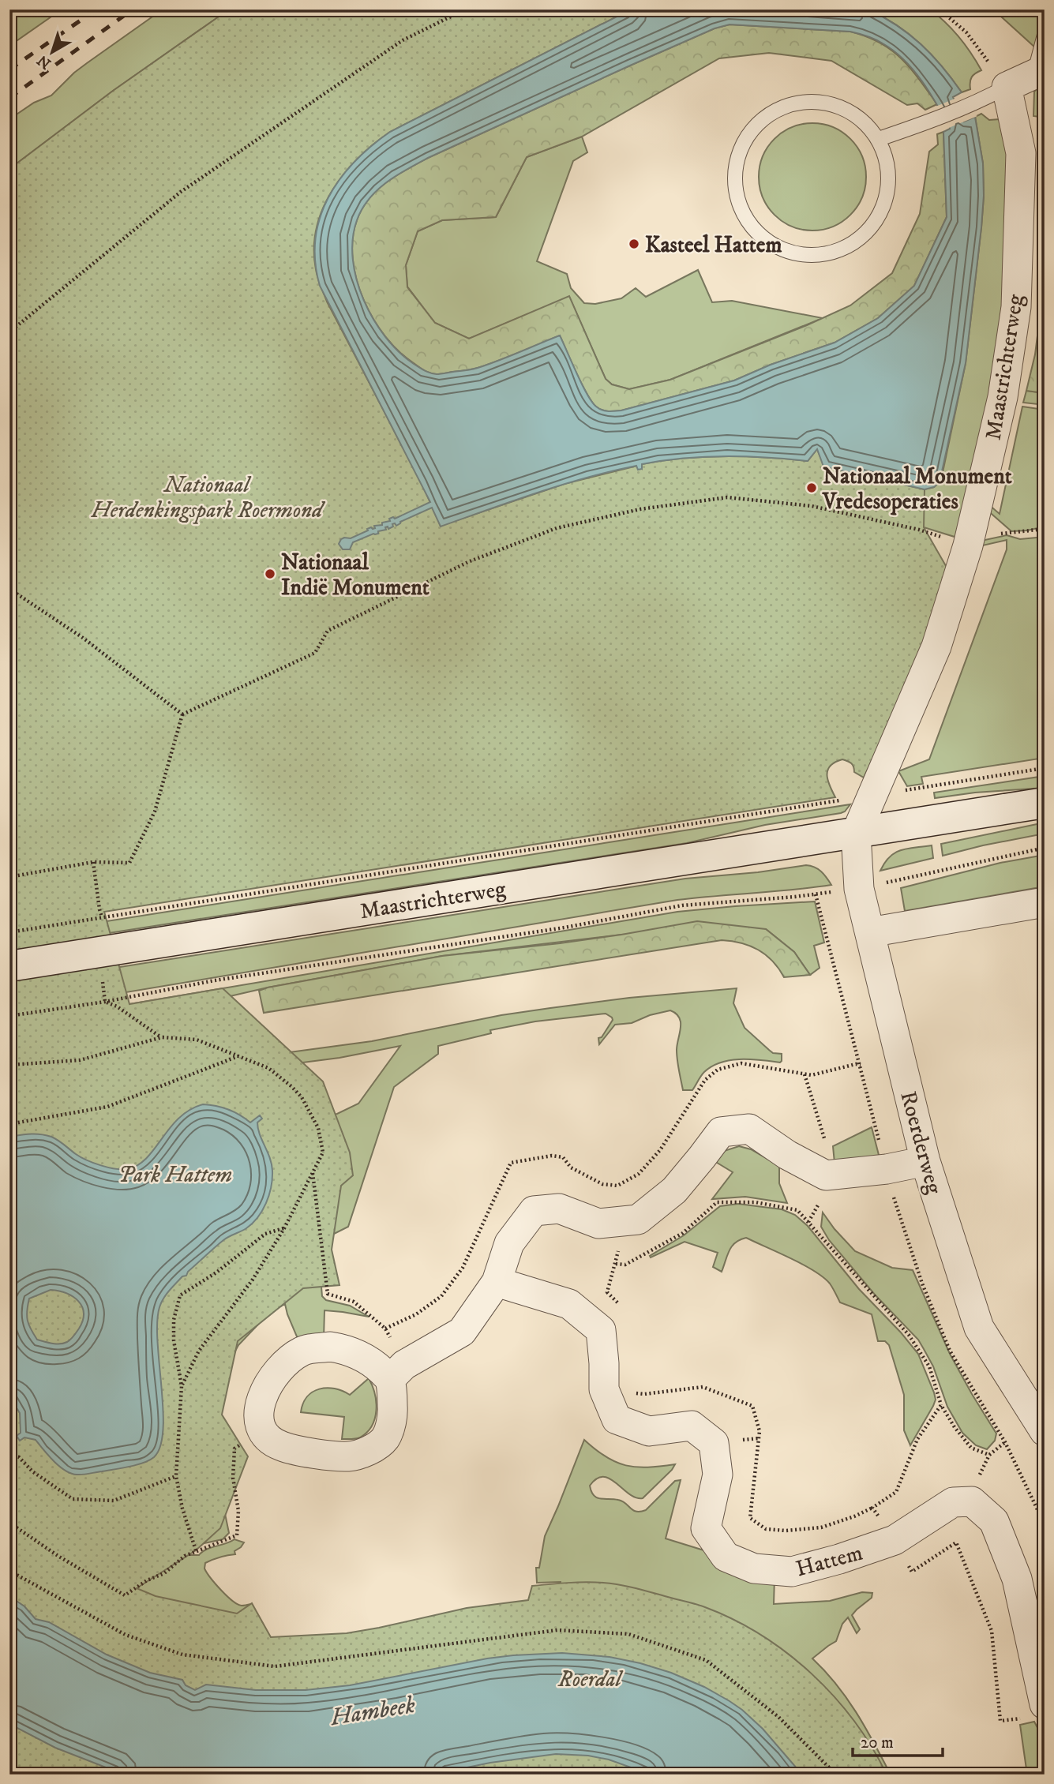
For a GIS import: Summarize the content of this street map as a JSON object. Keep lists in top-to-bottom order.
{
  "streets": {
    "main road": ["Maastrichterweg"],
    "street": ["Roerderweg", "Hattem"]
  },
  "crossings": [
    ["Maastrichterweg", "Roerderweg"]
  ],
  "water": ["Hambeek"],
  "parks": ["Nationaal Herdenkingspark Roermond", "Park Hattem", "Roerdal"],
  "places": ["Kasteel Hattem", "Nationaal Monument Vredesoperaties", "Nationaal Indië Monument"],
  "scale_bar": "20 m",
  "north": "bottom left"
}
